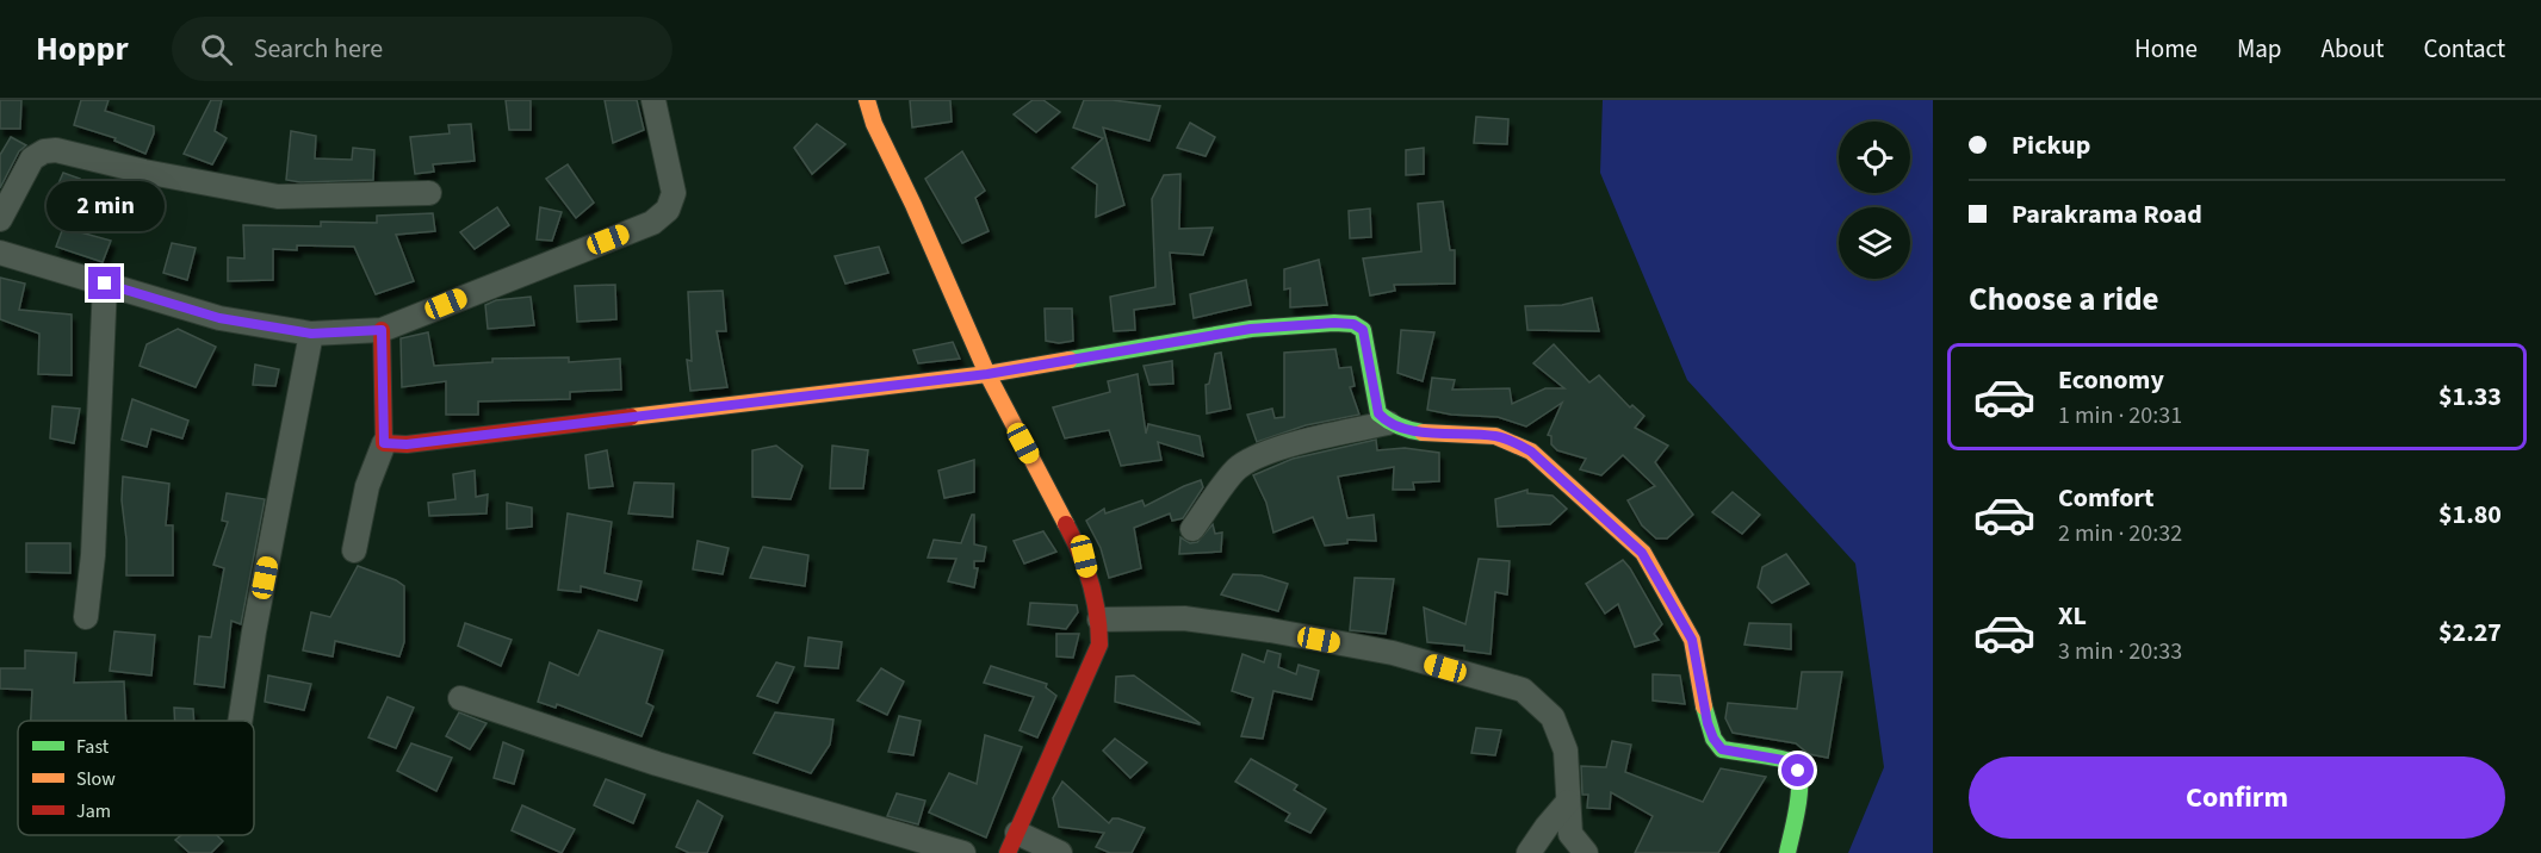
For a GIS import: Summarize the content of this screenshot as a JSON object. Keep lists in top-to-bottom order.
{
  "legend": ["Fast", "Slow", "Jam"],
  "page": {
    "header": "Hoppr",
    "search": "Search here",
    "nav": [
      "Home",
      "Map",
      "About",
      "Contact"
    ],
    "banner": ["Pickup", "Parakrama Road"],
    "bubble": "2 min",
    "heading": "Choose a ride",
    "list": [
      {
        "name": "Economy",
        "note": "1 min · 20:31",
        "value": "$1.33"
      },
      {
        "name": "Comfort",
        "note": "2 min · 20:32",
        "value": "$1.80"
      },
      {
        "name": "XL",
        "note": "3 min · 20:33",
        "value": "$2.27"
      }
    ],
    "buttons": "Confirm"
  }
}
